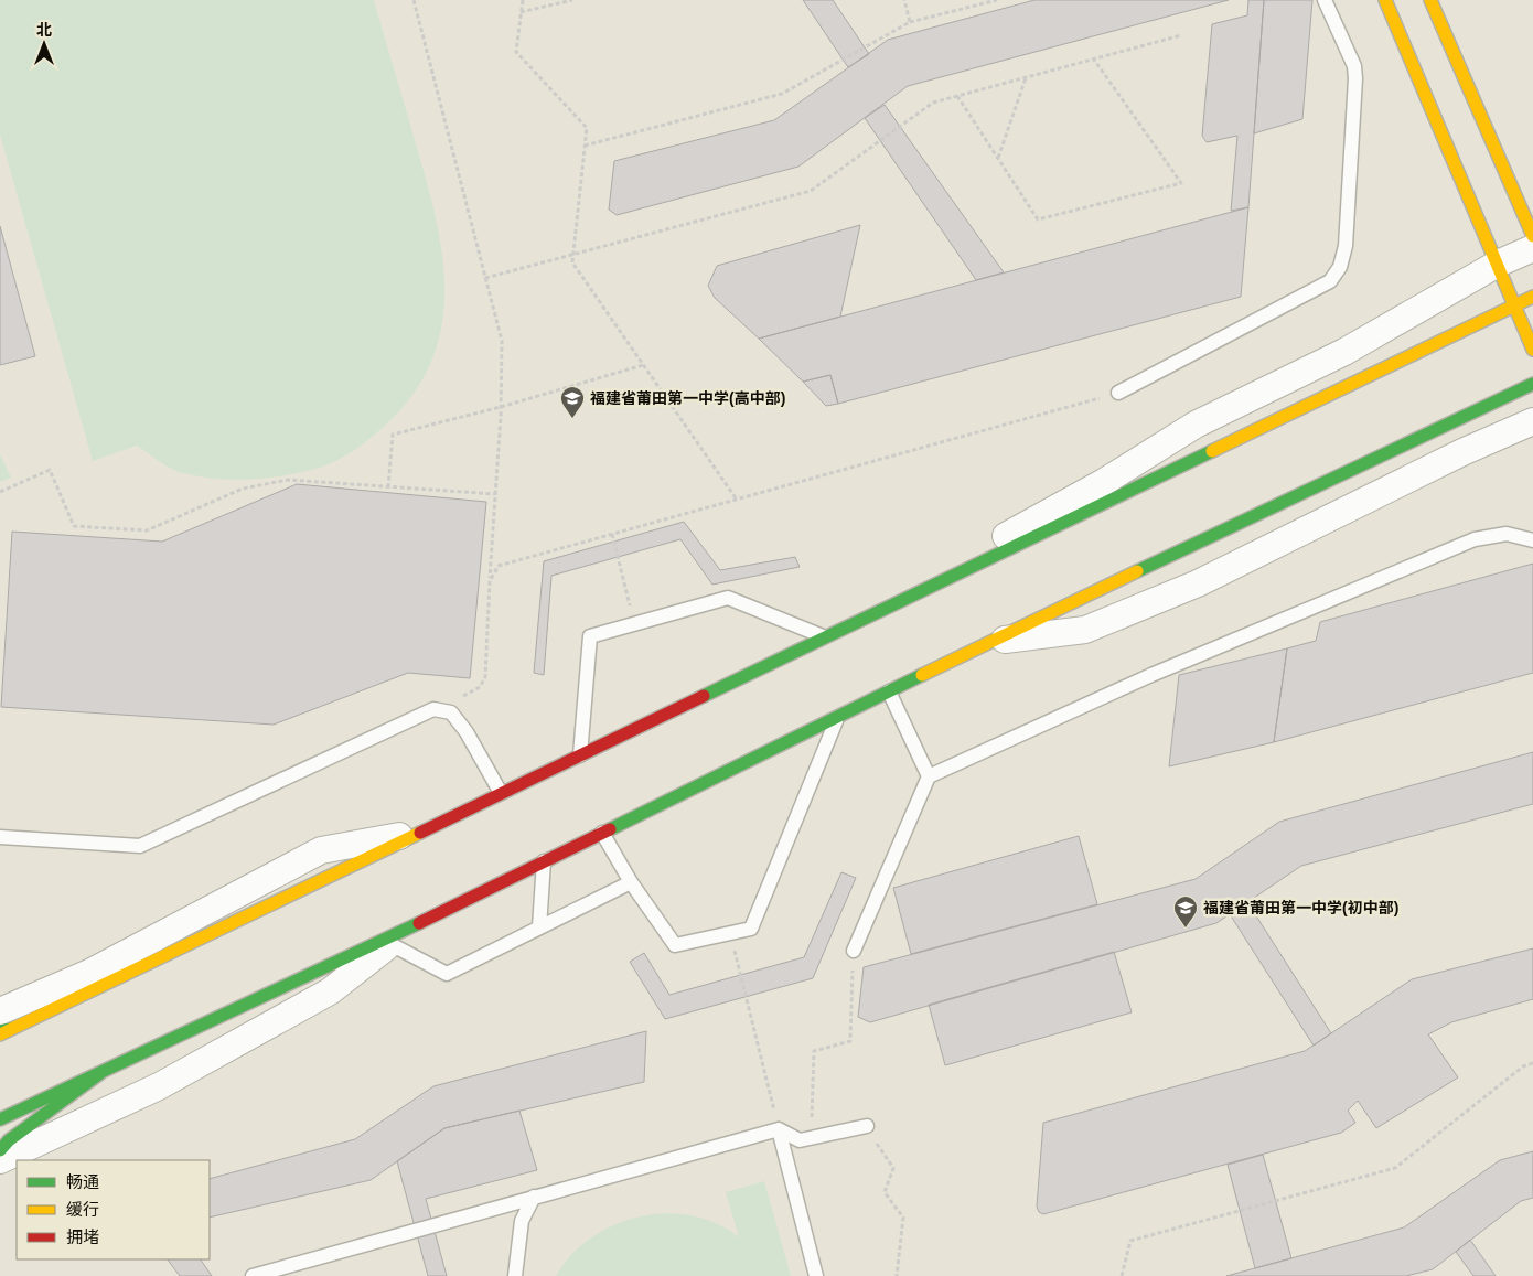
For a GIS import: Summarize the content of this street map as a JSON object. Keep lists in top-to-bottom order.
{
  "places": {
    "school or university": ["福建省莆田第一中学(高中部)", "福建省莆田第一中学(初中部)"]
  },
  "legend": ["畅通", "缓行", "拥堵"],
  "north": "top"
}
